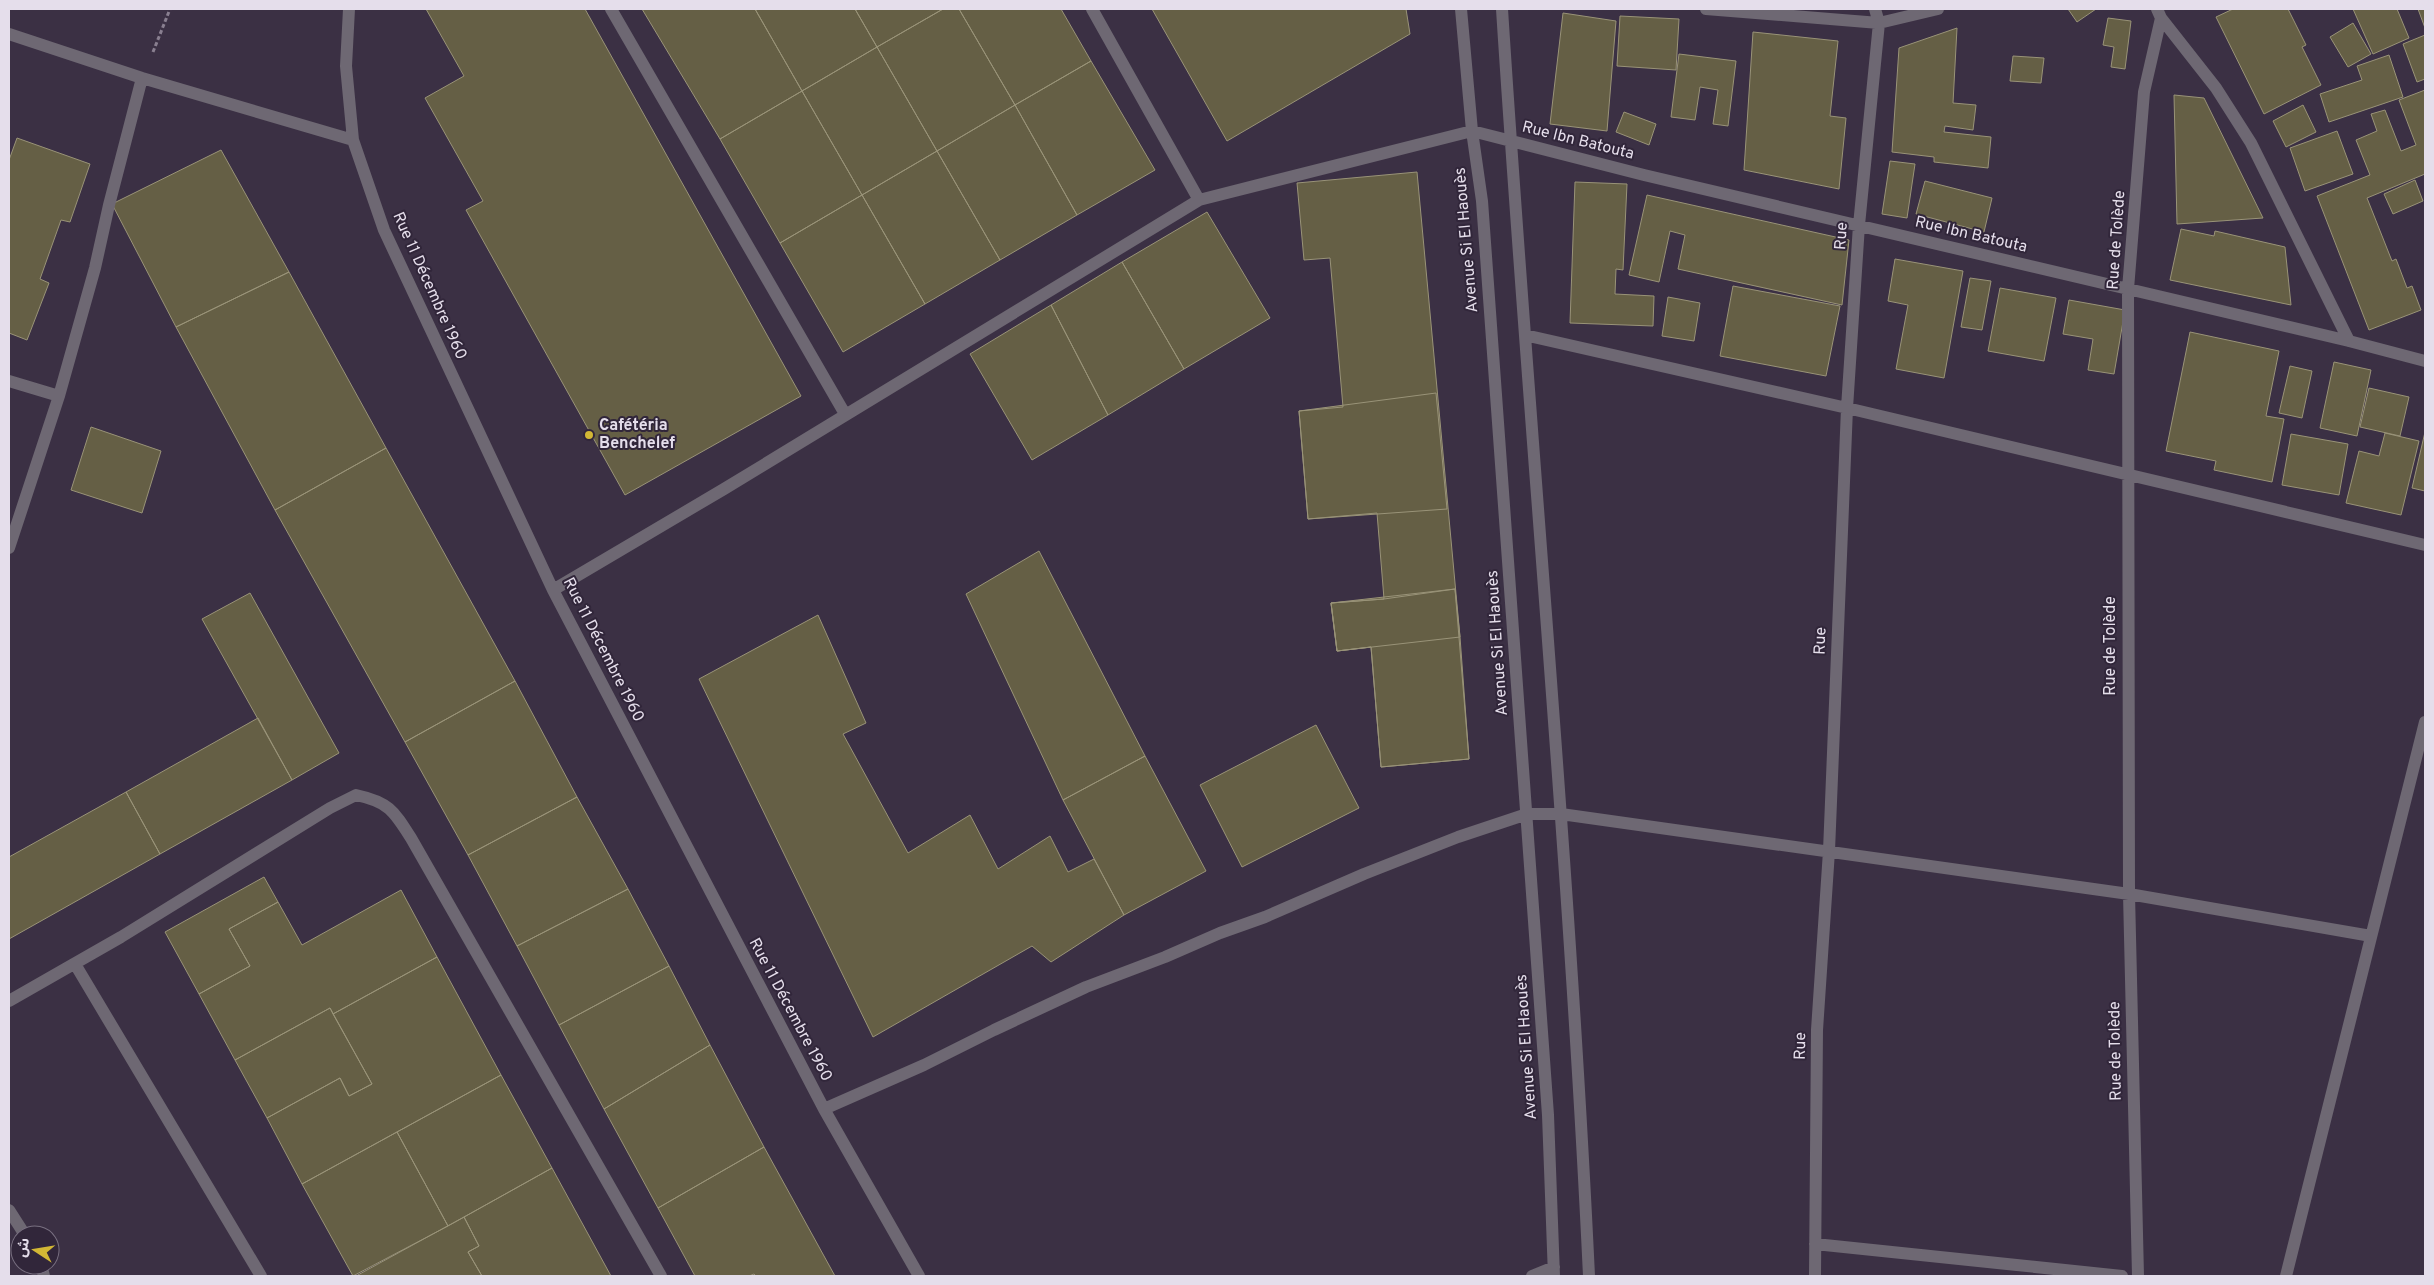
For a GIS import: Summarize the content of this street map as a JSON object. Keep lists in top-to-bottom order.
{
  "streets": {
    "street": [
      "Rue Ibn Batouta",
      "Rue",
      "Avenue Si El Haouès",
      "Rue de Tolède",
      "Rue 11 Décembre 1960"
    ]
  },
  "crossings": [
    ["Rue Ibn Batouta", "Rue"],
    ["Rue Ibn Batouta", "Avenue Si El Haouès"],
    ["Rue Ibn Batouta", "Rue de Tolède"]
  ],
  "places": ["Cafétéria Benchelef"],
  "north": "left"
}
